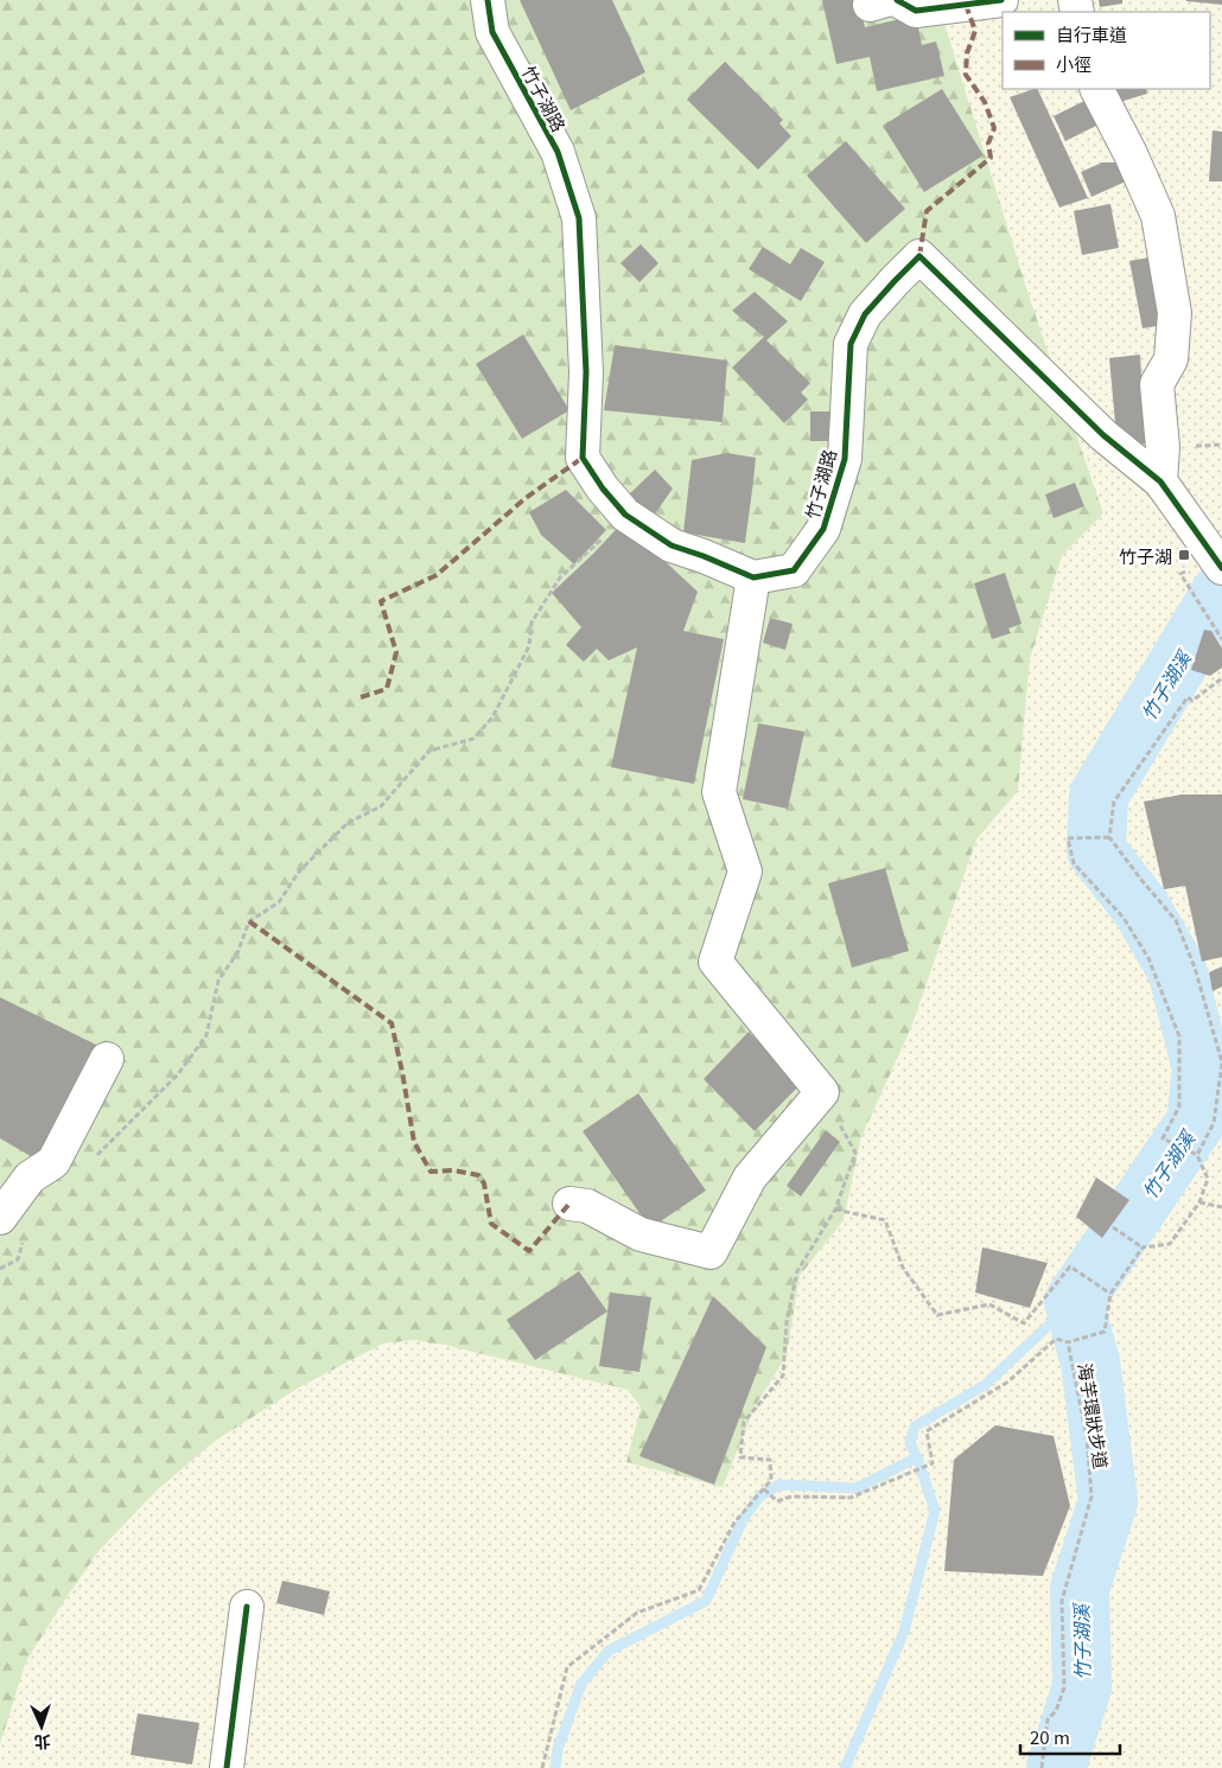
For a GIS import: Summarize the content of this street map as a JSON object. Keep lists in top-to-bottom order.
{
  "streets": {
    "street": ["竹子湖路"],
    "path": ["海芋環狀步道"]
  },
  "water": ["竹子湖溪"],
  "places": {
    "transit": ["竹子湖"]
  },
  "legend": ["自行車道", "小徑"],
  "scale_bar": "20 m",
  "north": "bottom"
}
